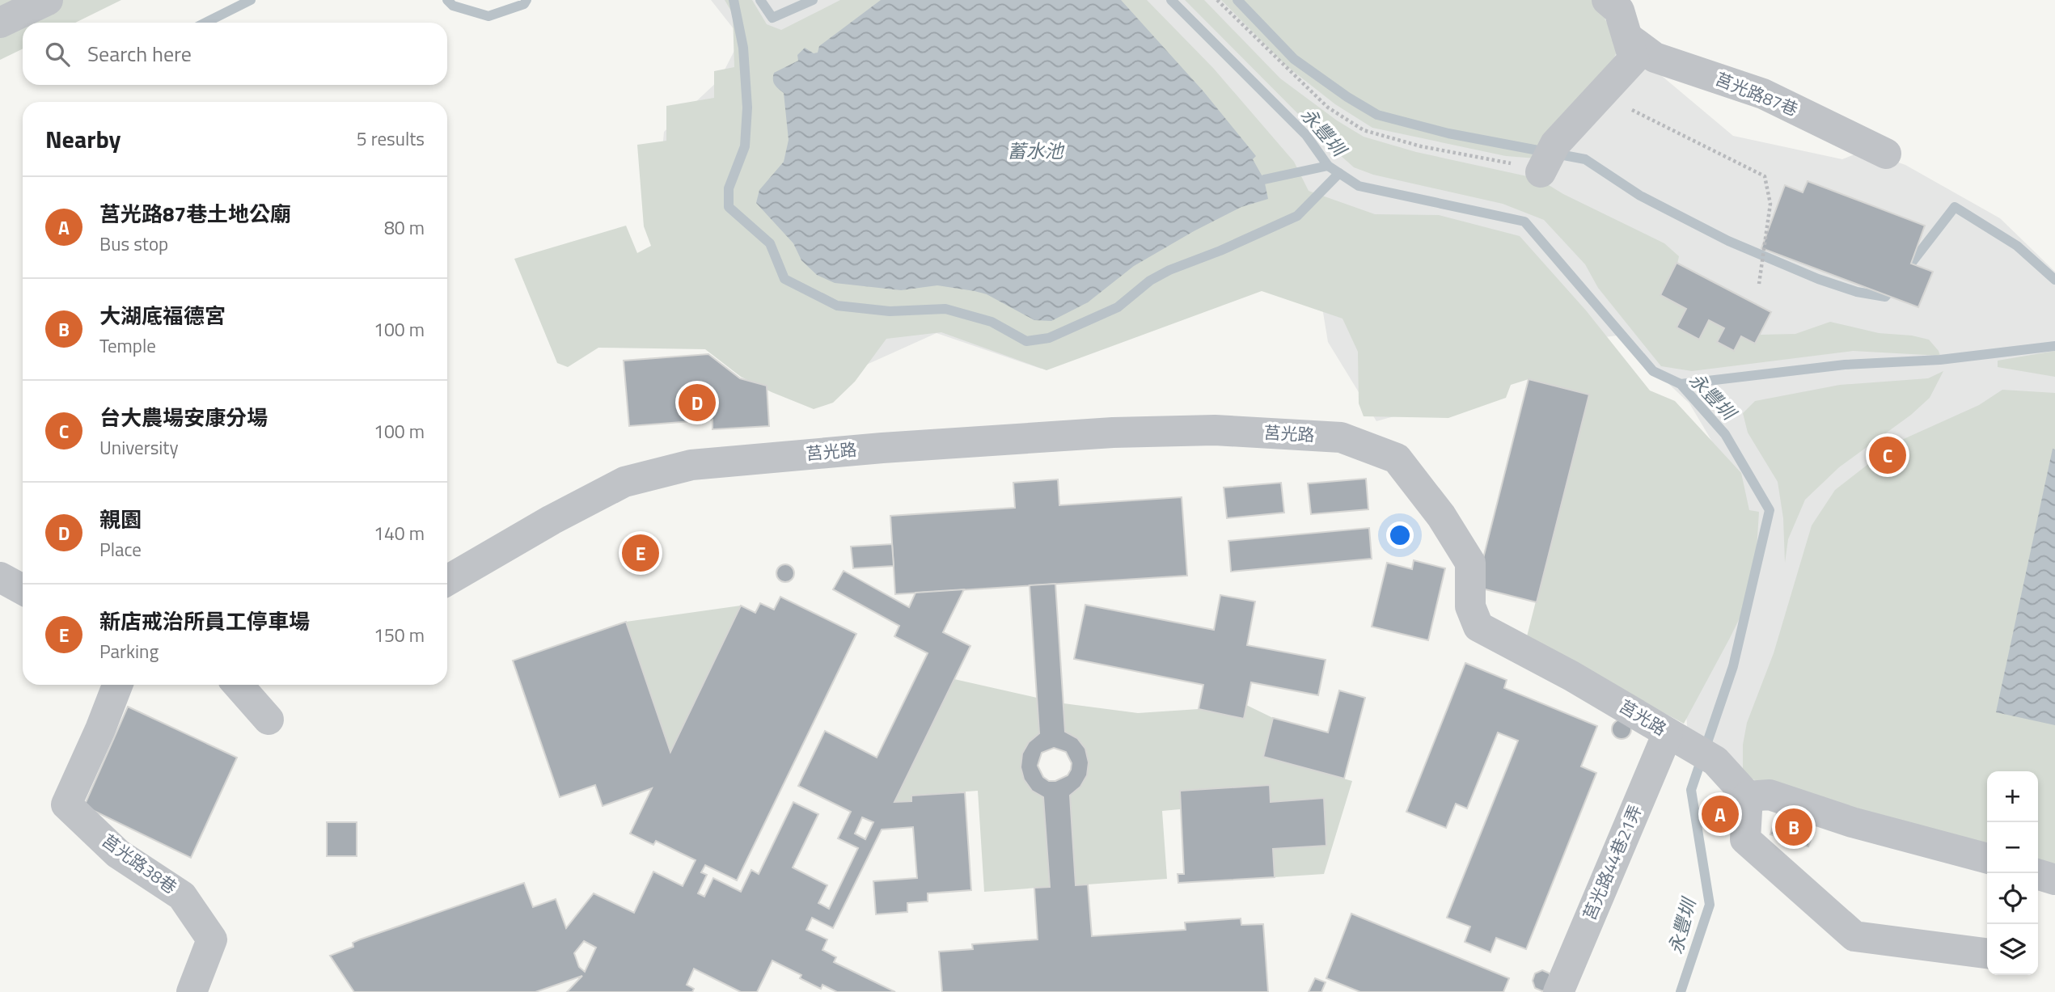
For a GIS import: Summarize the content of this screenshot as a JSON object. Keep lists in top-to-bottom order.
{
  "streets": {
    "lane": [
      "莒光路87巷",
      "莒光路",
      "莒光路44巷21弄",
      "莒光路38巷"
    ]
  },
  "crossings": [
    ["莒光路", "莒光路44巷21弄"]
  ],
  "water": ["永豐圳", "蓄水池"],
  "page": {
    "search": "Search here",
    "heading": ["Nearby", "5 results"],
    "list": [
      {
        "mark": "A",
        "name": "莒光路87巷土地公廟",
        "note": "Bus stop",
        "value": "80 m"
      },
      {
        "mark": "B",
        "name": "大湖底福德宮",
        "note": "Temple",
        "value": "100 m"
      },
      {
        "mark": "C",
        "name": "台大農場安康分場",
        "note": "University",
        "value": "100 m"
      },
      {
        "mark": "D",
        "name": "親園",
        "note": "Place",
        "value": "140 m"
      },
      {
        "mark": "E",
        "name": "新店戒治所員工停車場",
        "note": "Parking",
        "value": "150 m"
      }
    ],
    "pins": [
      "D",
      "C",
      "E",
      "A",
      "B"
    ],
    "map_buttons": ["+", "−"]
  }
}
